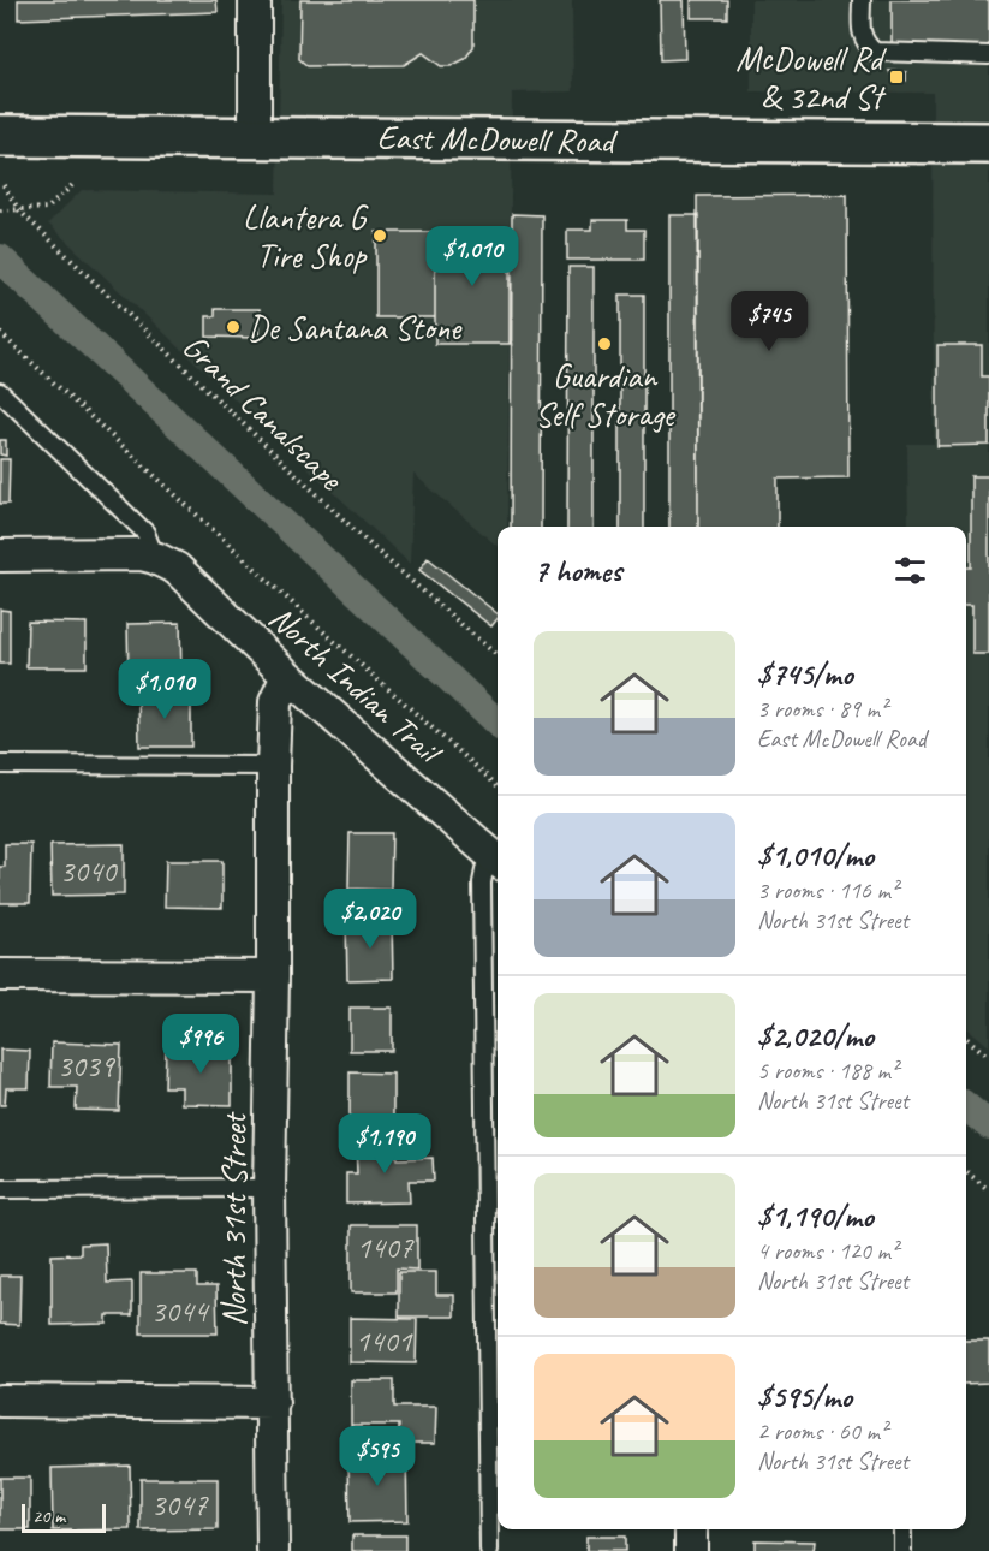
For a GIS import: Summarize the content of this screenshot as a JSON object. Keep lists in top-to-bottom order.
{
  "streets": {
    "main road": ["East McDowell Road"],
    "street": ["North Indian Trail", "North 31st Street"],
    "path": ["Grand Canalscape"]
  },
  "crossings": [
    ["North Indian Trail", "North 31st Street"]
  ],
  "places": {
    "transit": ["McDowell Rd & 32nd St"],
    "other": ["Llantera G Tire Shop", "De Santana Stone", "Guardian Self Storage"]
  },
  "house_numbers": [
    "3040",
    "3039",
    "1407",
    "3044",
    "1401",
    "3047"
  ],
  "scale_bar": "20 m",
  "page": {
    "price": [
      "$1,010",
      "$745",
      "$1,010",
      "$2,020",
      "$996",
      "$1,190",
      "$595"
    ],
    "heading": "7 homes",
    "list": [
      {
        "name": "$745/mo",
        "note": "3 rooms · 89 m² · East McDowell Road"
      },
      {
        "name": "$1,010/mo",
        "note": "3 rooms · 116 m² · North 31st Street"
      },
      {
        "name": "$2,020/mo",
        "note": "5 rooms · 188 m² · North 31st Street"
      },
      {
        "name": "$1,190/mo",
        "note": "4 rooms · 120 m² · North 31st Street"
      },
      {
        "name": "$595/mo",
        "note": "2 rooms · 60 m² · North 31st Street"
      }
    ],
    "scale": "20 m"
  }
}
